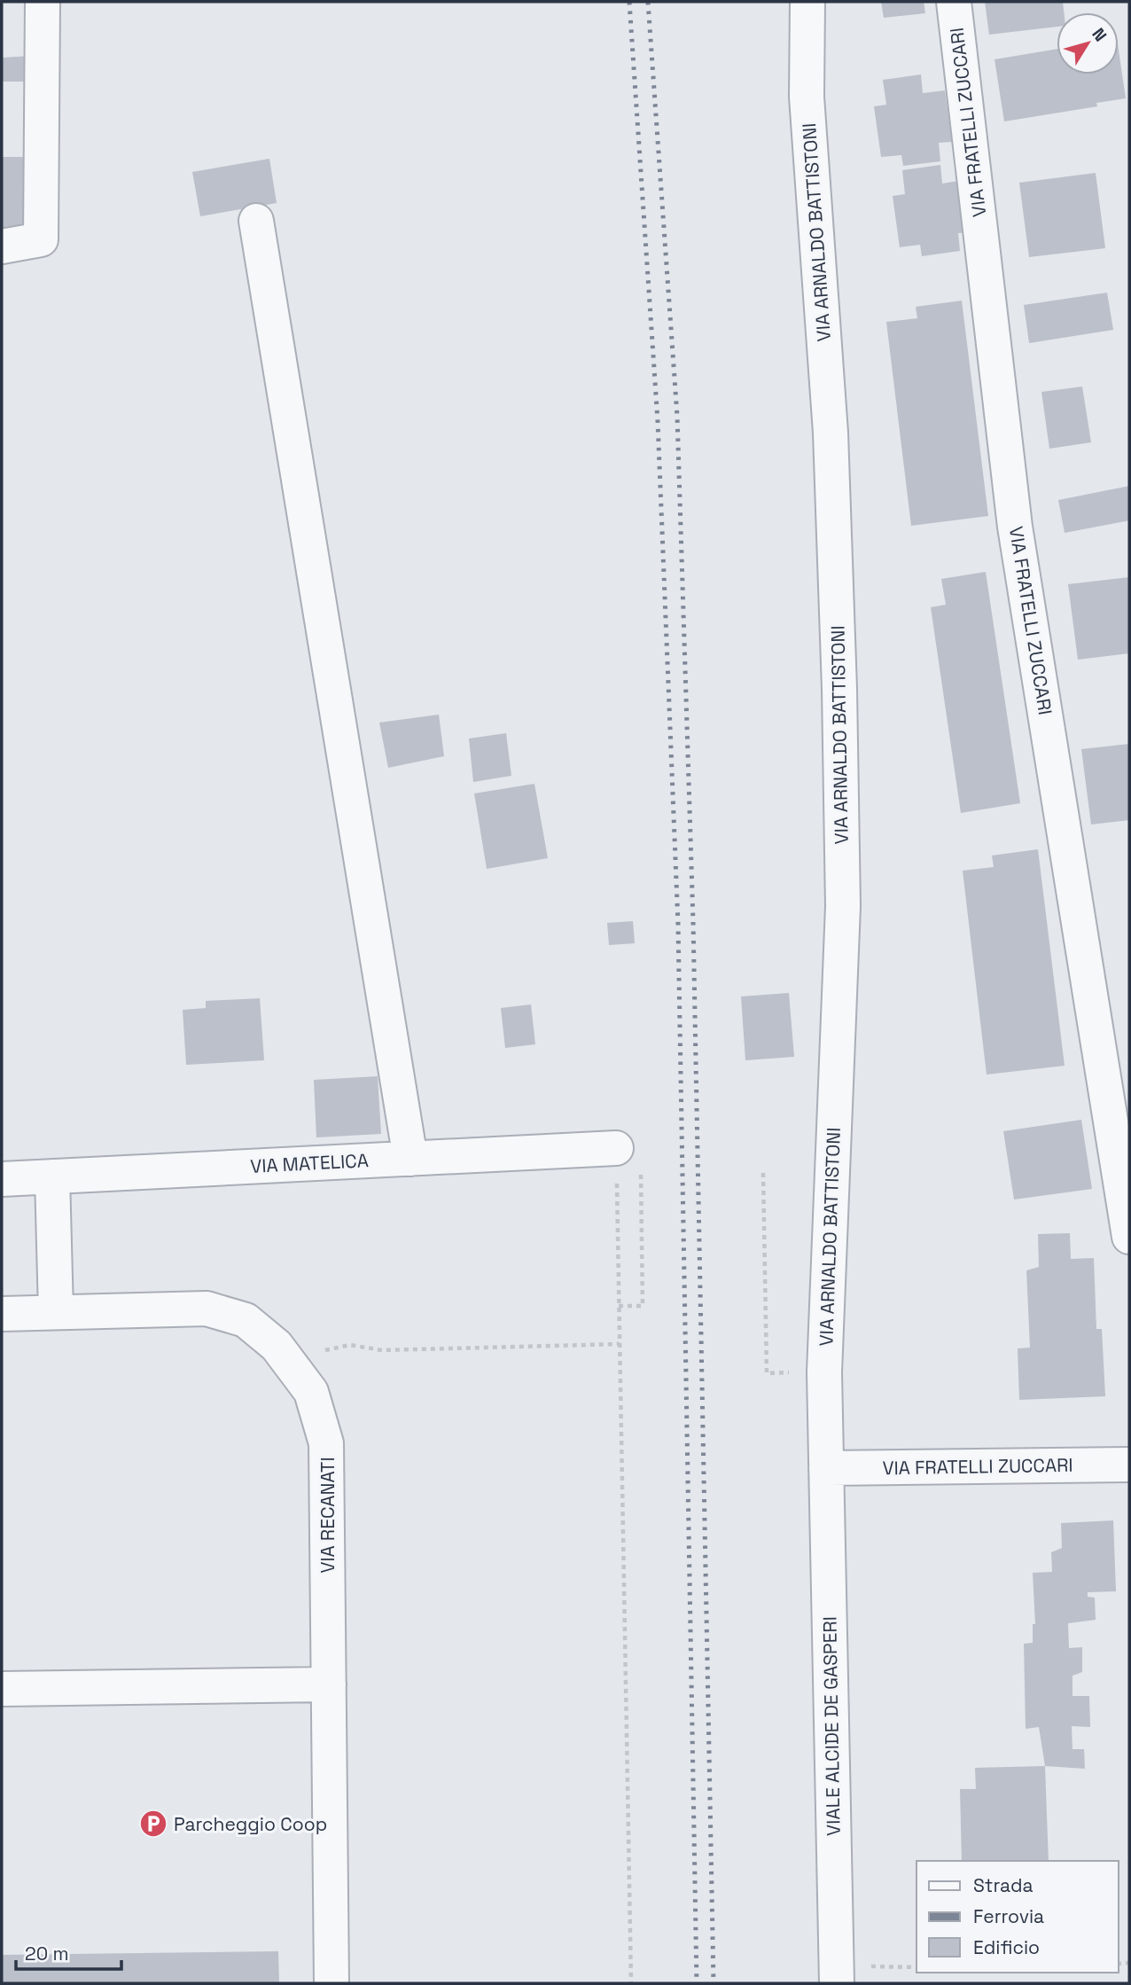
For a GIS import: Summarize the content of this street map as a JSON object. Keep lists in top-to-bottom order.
{
  "streets": {
    "street": [
      "VIA FRATELLI ZUCCARI",
      "VIA ARNALDO BATTISTONI",
      "VIA MATELICA",
      "VIA RECANATI",
      "VIALE ALCIDE DE GASPERI"
    ]
  },
  "crossings": [
    ["VIA FRATELLI ZUCCARI", "VIA ARNALDO BATTISTONI"],
    ["VIA FRATELLI ZUCCARI", "VIALE ALCIDE DE GASPERI"],
    ["VIA ARNALDO BATTISTONI", "VIALE ALCIDE DE GASPERI"]
  ],
  "places": {
    "parking": ["Parcheggio Coop"]
  },
  "legend": ["Strada", "Ferrovia", "Edificio"],
  "scale_bar": "20 m",
  "north": "top right"
}
